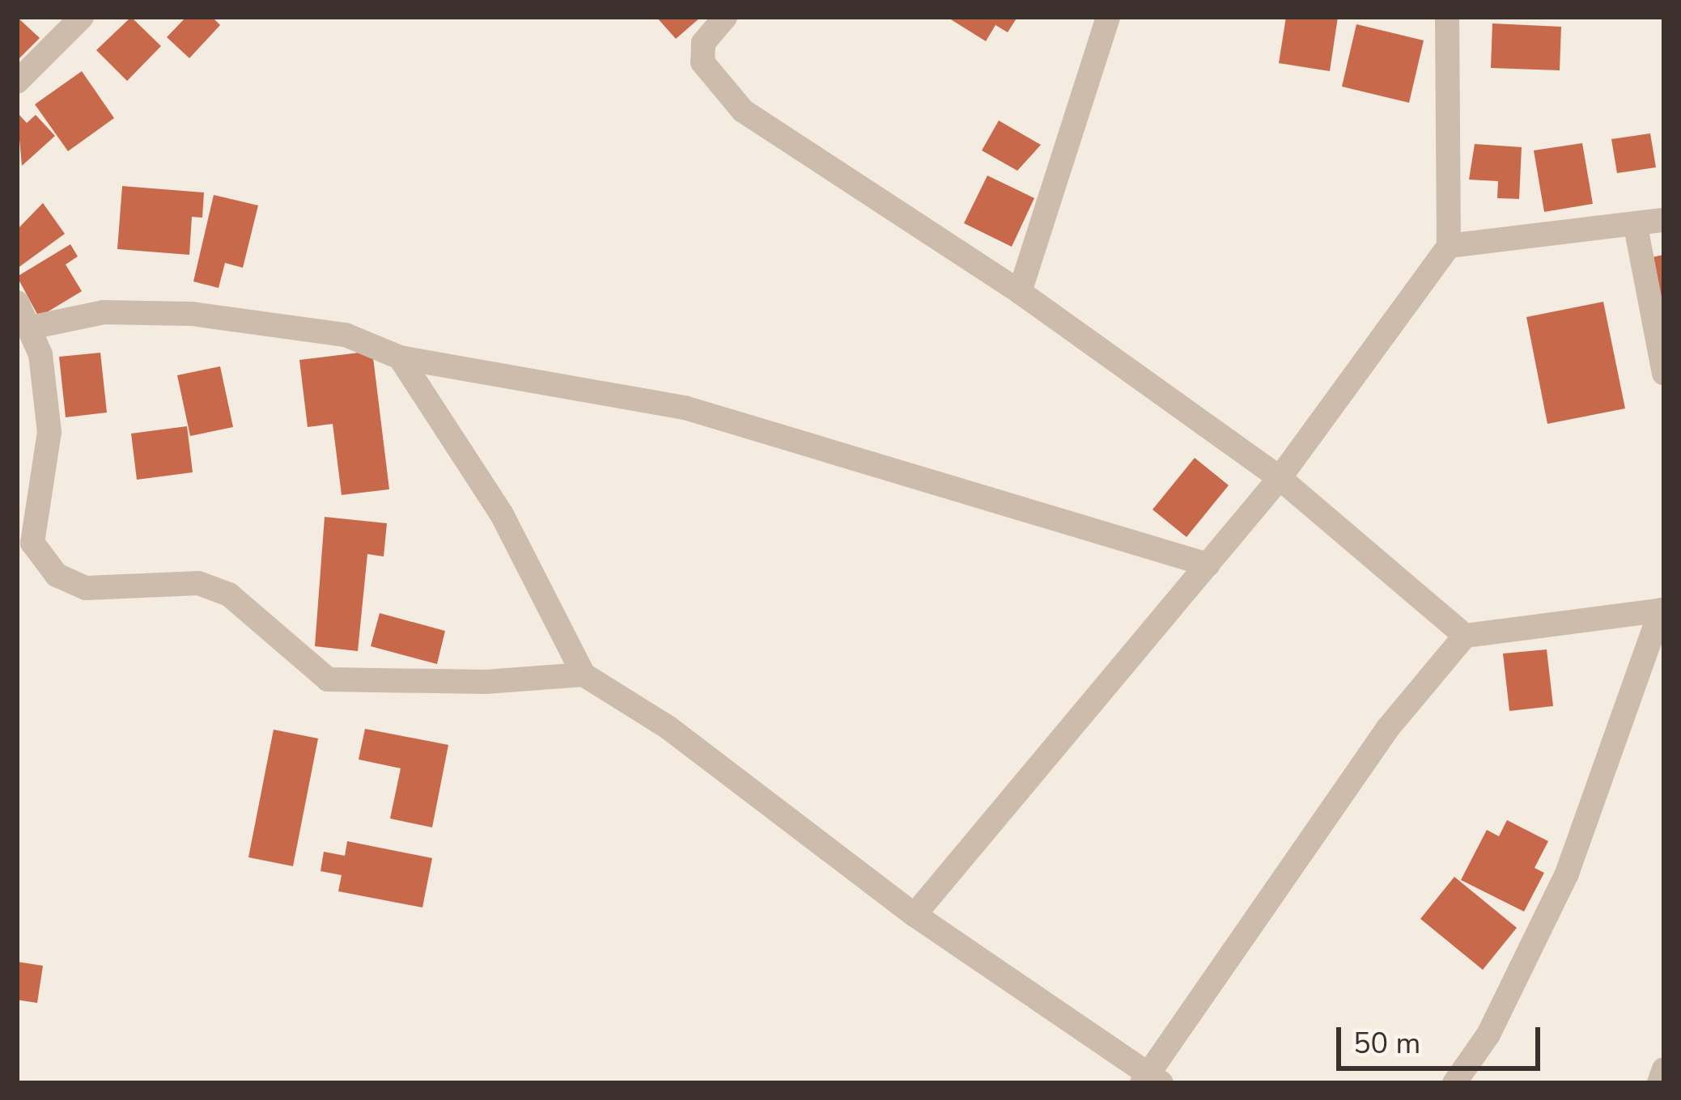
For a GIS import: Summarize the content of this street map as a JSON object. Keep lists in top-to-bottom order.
{
  "scale_bar": "50 m"
}
